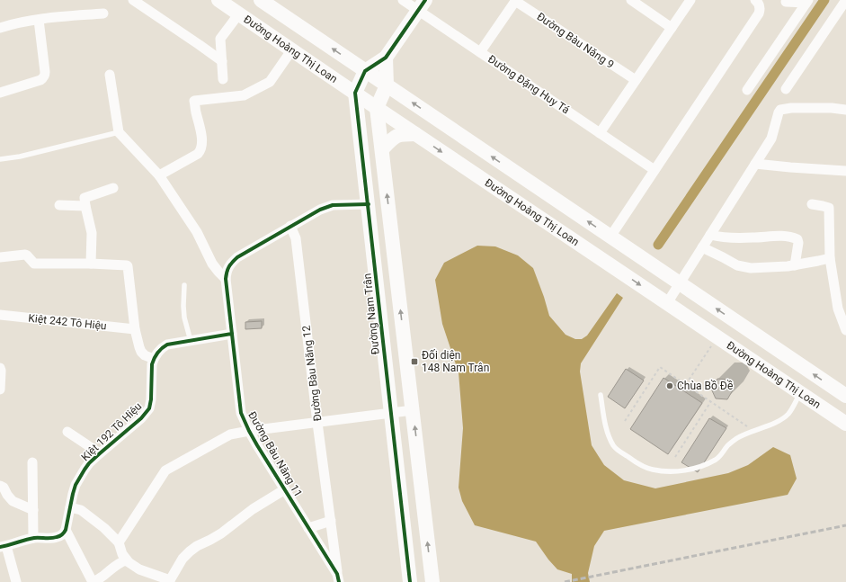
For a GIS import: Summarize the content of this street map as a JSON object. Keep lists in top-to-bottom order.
{
  "streets": {
    "main road": ["Đường Hoàng Thị Loan", "Đường Nam Trân"],
    "street": [
      "Đường Bàu Năng 9",
      "Đường Đặng Huy Tá",
      "Kiệt 242 Tô Hiệu",
      "Đường Bàu Năng 12",
      "Kiệt 192 Tô Hiệu",
      "Đường Bàu Năng 11"
    ]
  },
  "crossings": [
    ["Đường Hoàng Thị Loan", "Đường Nam Trân"],
    ["Đường Nam Trân", "Đường Bàu Năng 11"],
    ["Đường Bàu Năng 12", "Đường Bàu Năng 11"]
  ],
  "places": {
    "transit": ["Đối diện 148 Nam Trân"],
    "other": ["Chùa Bồ Đề"]
  }
}
